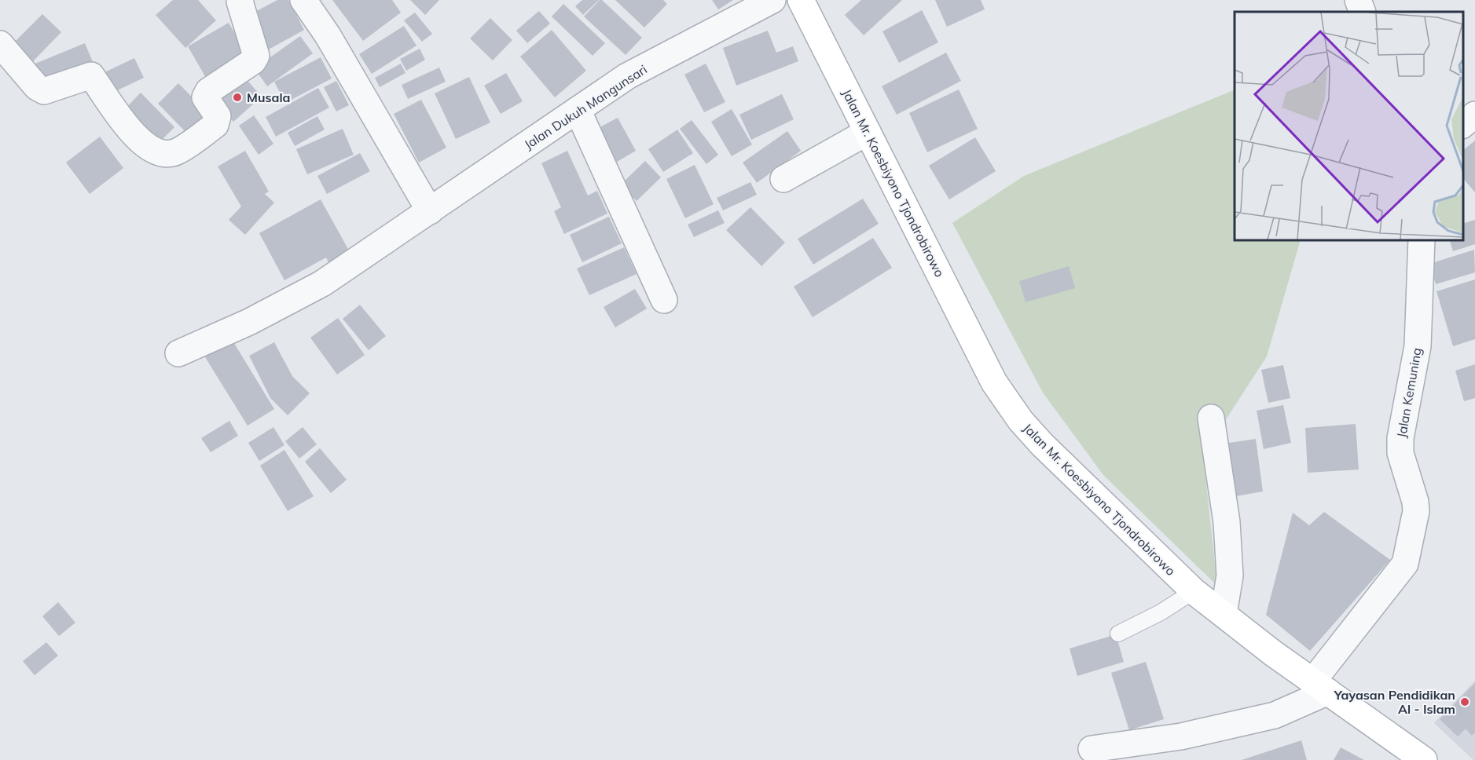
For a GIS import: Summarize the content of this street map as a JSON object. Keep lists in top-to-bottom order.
{
  "streets": {
    "main road": ["Jalan Mr. Koesbiyono Tjondrobirowo"],
    "street": ["Jalan Dukuh Mangunsari", "Jalan Kemuning"]
  },
  "crossings": [
    ["Jalan Mr. Koesbiyono Tjondrobirowo", "Jalan Kemuning"]
  ],
  "places": ["Musala", "Yayasan Pendidikan Al - Islam"]
}
